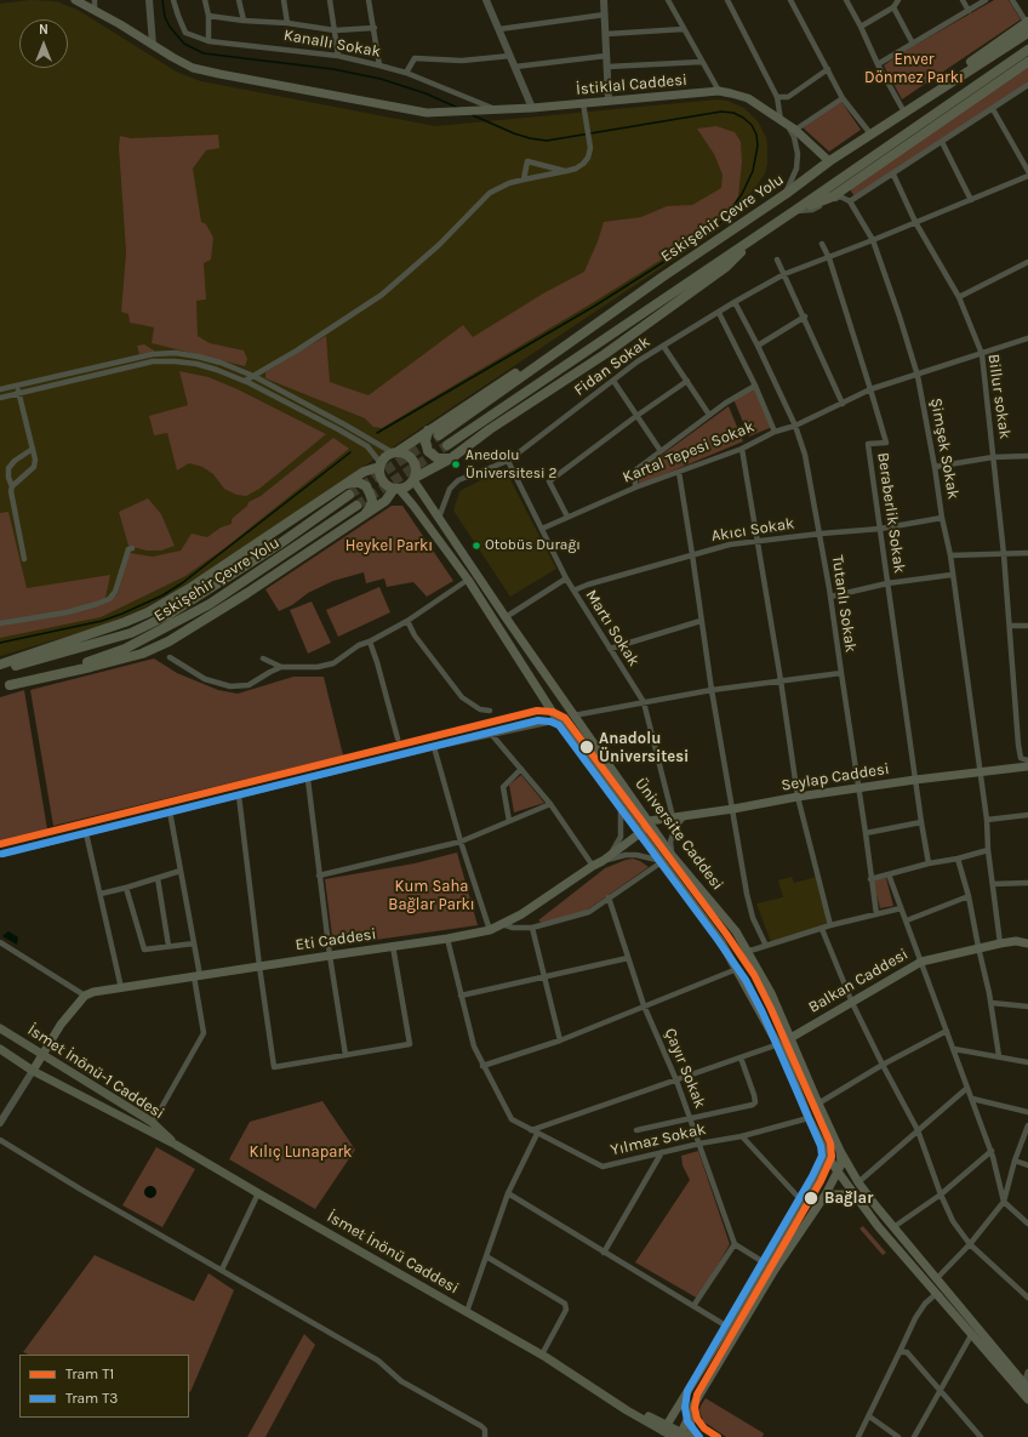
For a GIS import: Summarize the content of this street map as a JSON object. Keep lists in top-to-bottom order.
{
  "streets": {
    "highway": ["Eskişehir Çevre Yolu"],
    "main road": [
      "Kanallı Sokak",
      "İstiklal Caddesi",
      "Seylap Caddesi",
      "Üniversite Caddesi",
      "Eti Caddesi",
      "Balkan Caddesi",
      "İsmet İnönü-1 Caddesi",
      "İsmet İnönü Caddesi"
    ],
    "street": [
      "Fidan Sokak",
      "Billur sokak",
      "Şimşek Sokak",
      "Kartal Tepesi Sokak",
      "Beraberlik Sokak",
      "Akıcı Sokak",
      "Tutanlı Sokak",
      "Martı Sokak",
      "Çayır Sokak",
      "Yılmaz Sokak"
    ]
  },
  "crossings": [
    ["Kanallı Sokak", "İstiklal Caddesi"],
    ["İstiklal Caddesi", "Eskişehir Çevre Yolu"],
    ["Fidan Sokak", "Billur sokak"],
    ["Fidan Sokak", "Şimşek Sokak"],
    ["Fidan Sokak", "Beraberlik Sokak"],
    ["Fidan Sokak", "Tutanlı Sokak"],
    ["Fidan Sokak", "Martı Sokak"],
    ["Fidan Sokak", "Üniversite Caddesi"],
    ["Billur sokak", "Kartal Tepesi Sokak"],
    ["Şimşek Sokak", "Kartal Tepesi Sokak"],
    ["Şimşek Sokak", "Akıcı Sokak"],
    ["Şimşek Sokak", "Seylap Caddesi"],
    ["Şimşek Sokak", "Balkan Caddesi"],
    ["Kartal Tepesi Sokak", "Beraberlik Sokak"],
    ["Kartal Tepesi Sokak", "Tutanlı Sokak"],
    ["Kartal Tepesi Sokak", "Martı Sokak"],
    ["Beraberlik Sokak", "Akıcı Sokak"],
    ["Beraberlik Sokak", "Seylap Caddesi"],
    ["Akıcı Sokak", "Tutanlı Sokak"],
    ["Akıcı Sokak", "Martı Sokak"],
    ["Tutanlı Sokak", "Seylap Caddesi"],
    ["Martı Sokak", "Seylap Caddesi"],
    ["Seylap Caddesi", "Üniversite Caddesi"],
    ["Seylap Caddesi", "Eti Caddesi"],
    ["Üniversite Caddesi", "Eti Caddesi"],
    ["Üniversite Caddesi", "Balkan Caddesi"],
    ["Üniversite Caddesi", "Yılmaz Sokak"],
    ["Eti Caddesi", "Yılmaz Sokak"],
    ["Çayır Sokak", "Yılmaz Sokak"],
    ["İsmet İnönü-1 Caddesi", "İsmet İnönü Caddesi"]
  ],
  "parks": [
    "Enver Dönmez Parkı",
    "Heykel Parkı",
    "Kum Saha Bağlar Parkı",
    "Kılıç Lunapark"
  ],
  "places": [
    "Anedolu Üniversitesi 2",
    "Otobüs Durağı",
    "Anadolu Üniversitesi",
    "Bağlar"
  ],
  "lines": ["tram line T1", "tram line T3"],
  "legend": ["Tram T1", "Tram T3"],
  "north": "top"
}
